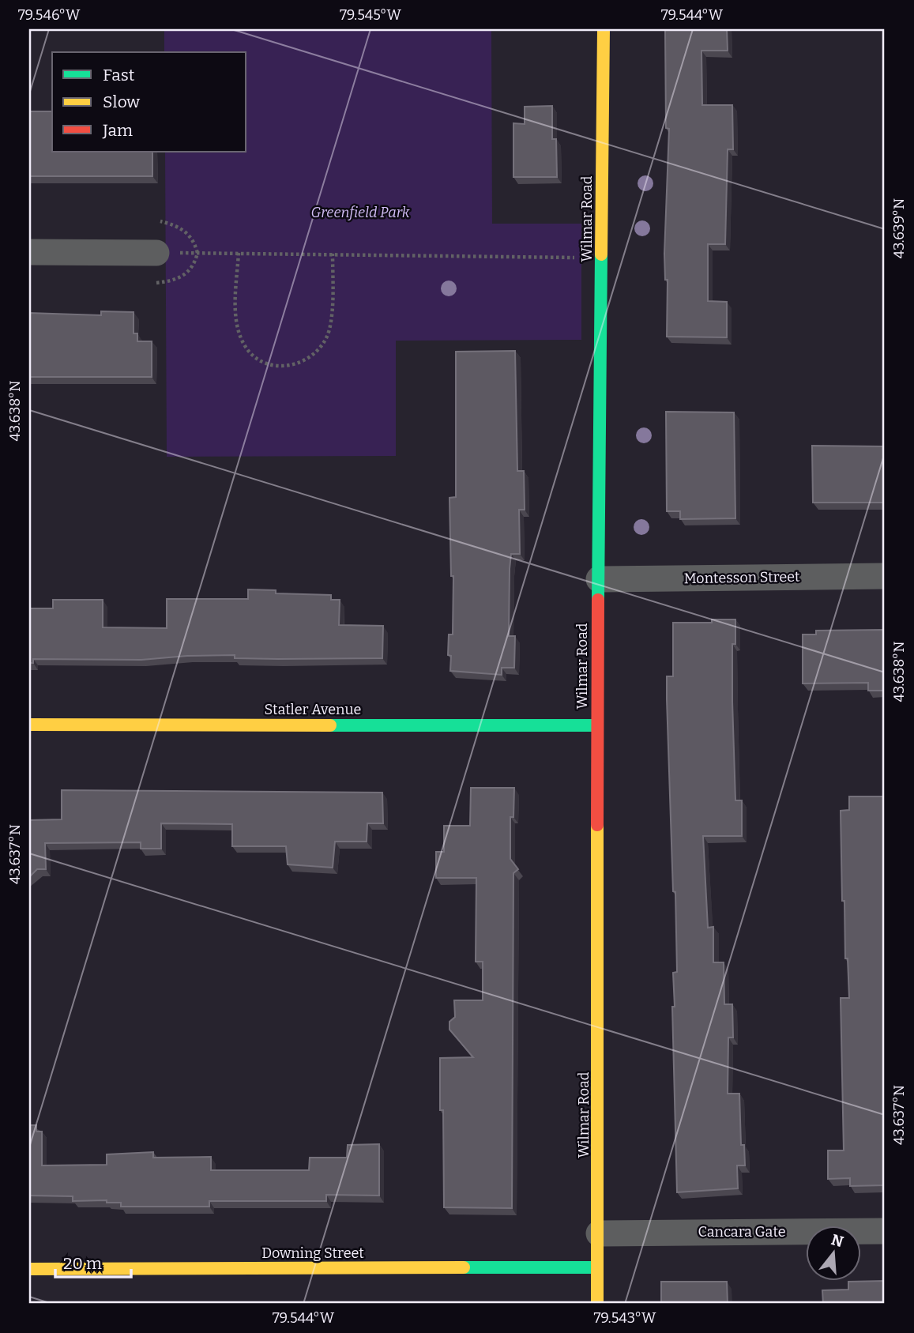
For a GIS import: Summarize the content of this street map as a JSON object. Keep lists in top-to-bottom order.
{
  "streets": {
    "street": [
      "Wilmar Road",
      "Montesson Street",
      "Statler Avenue",
      "Cancara Gate",
      "Downing Street"
    ]
  },
  "crossings": [
    ["Wilmar Road", "Montesson Street"],
    ["Wilmar Road", "Statler Avenue"],
    ["Wilmar Road", "Cancara Gate"],
    ["Wilmar Road", "Downing Street"]
  ],
  "parks": ["Greenfield Park"],
  "legend": ["Fast", "Slow", "Jam"],
  "scale_bar": "20 m",
  "north": "top",
  "coordinates": [
    "79.546°W",
    "79.545°W",
    "79.544°W",
    "43.639°N",
    "43.638°N",
    "43.637°N",
    "79.543°W"
  ]
}
